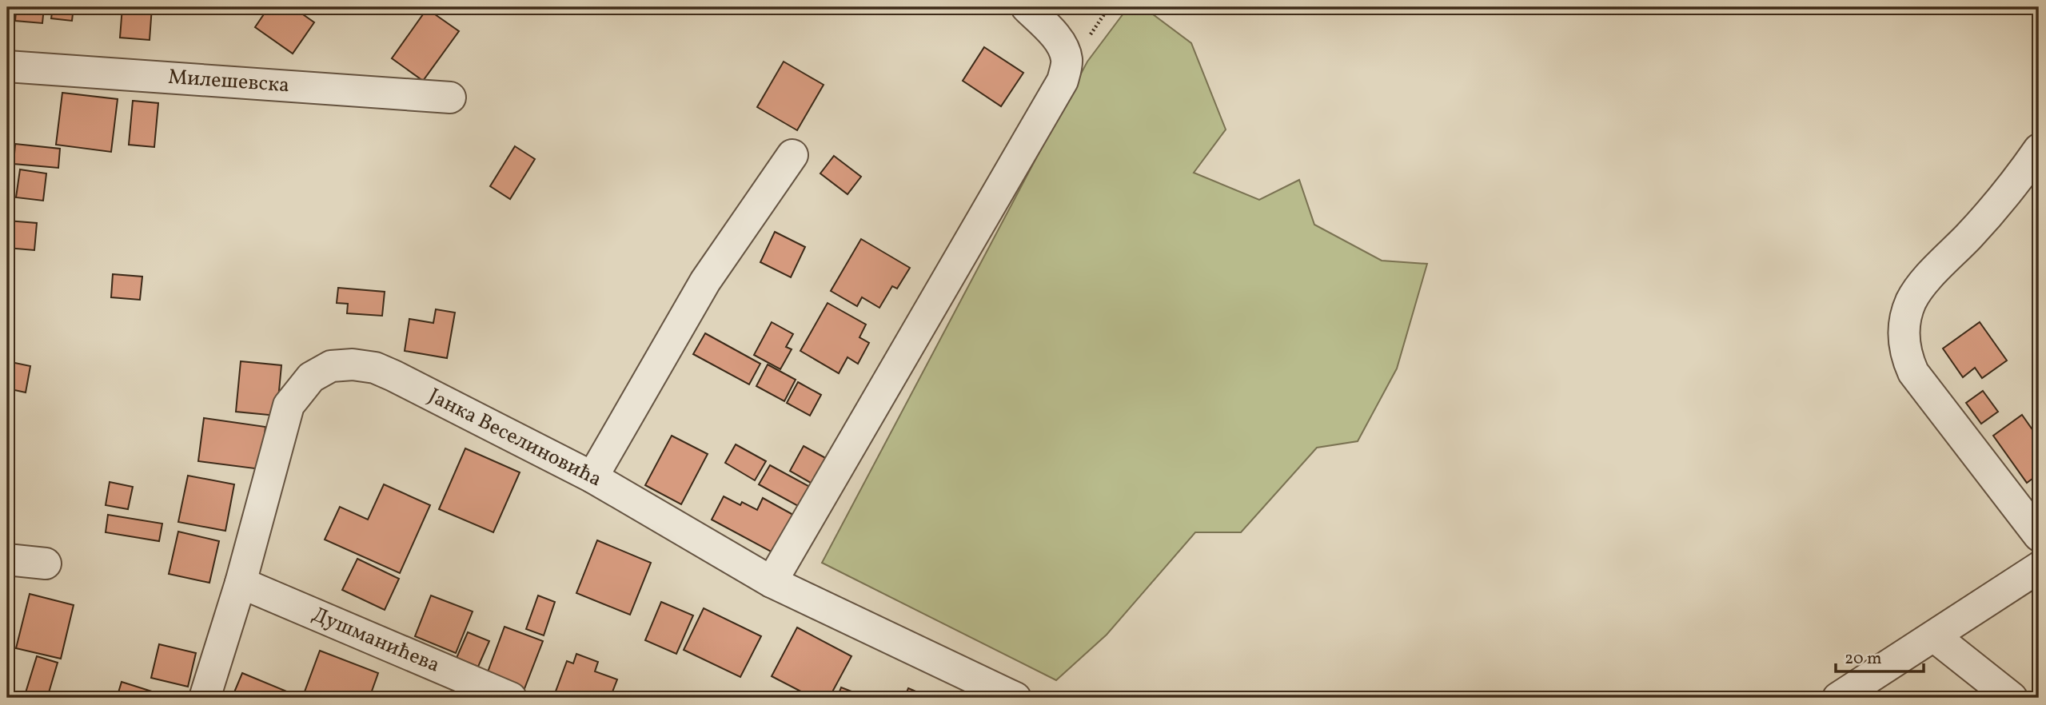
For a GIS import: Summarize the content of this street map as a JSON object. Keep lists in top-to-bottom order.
{
  "streets": {
    "street": ["Милешевска", "Јанка Веселиновића", "Душманићева"]
  },
  "crossings": [
    ["Јанка Веселиновића", "Душманићева"]
  ],
  "scale_bar": "20 m"
}
